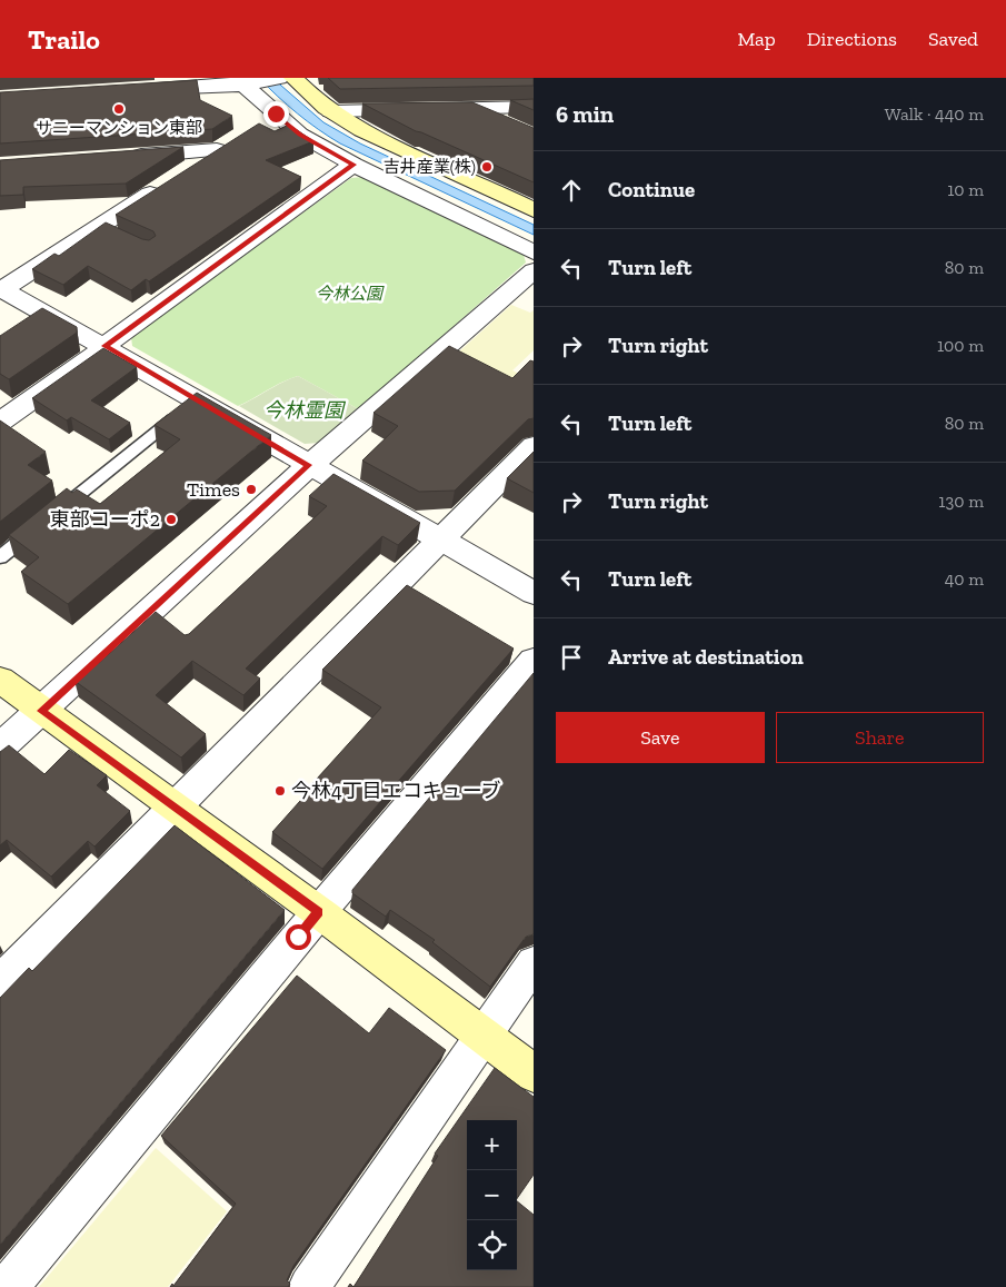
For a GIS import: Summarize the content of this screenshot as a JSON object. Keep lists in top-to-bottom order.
{
  "parks": ["今林公園", "今林霊園"],
  "places": [
    "サニーマンション東部",
    "吉井産業(株)",
    "Times",
    "東部コーポ2",
    "今林4丁目エコキューブ"
  ],
  "page": {
    "header": "Trailo",
    "nav": ["Map", "Directions", "Saved"],
    "heading": ["6 min", "Walk · 440 m"],
    "list": [
      ["Continue", "10 m"],
      ["Turn left", "80 m"],
      ["Turn right", "100 m"],
      ["Turn left", "80 m"],
      ["Turn right", "130 m"],
      ["Turn left", "40 m"],
      "Arrive at destination"
    ],
    "buttons": ["Save", "Share"],
    "map_buttons": ["+", "−"]
  }
}
